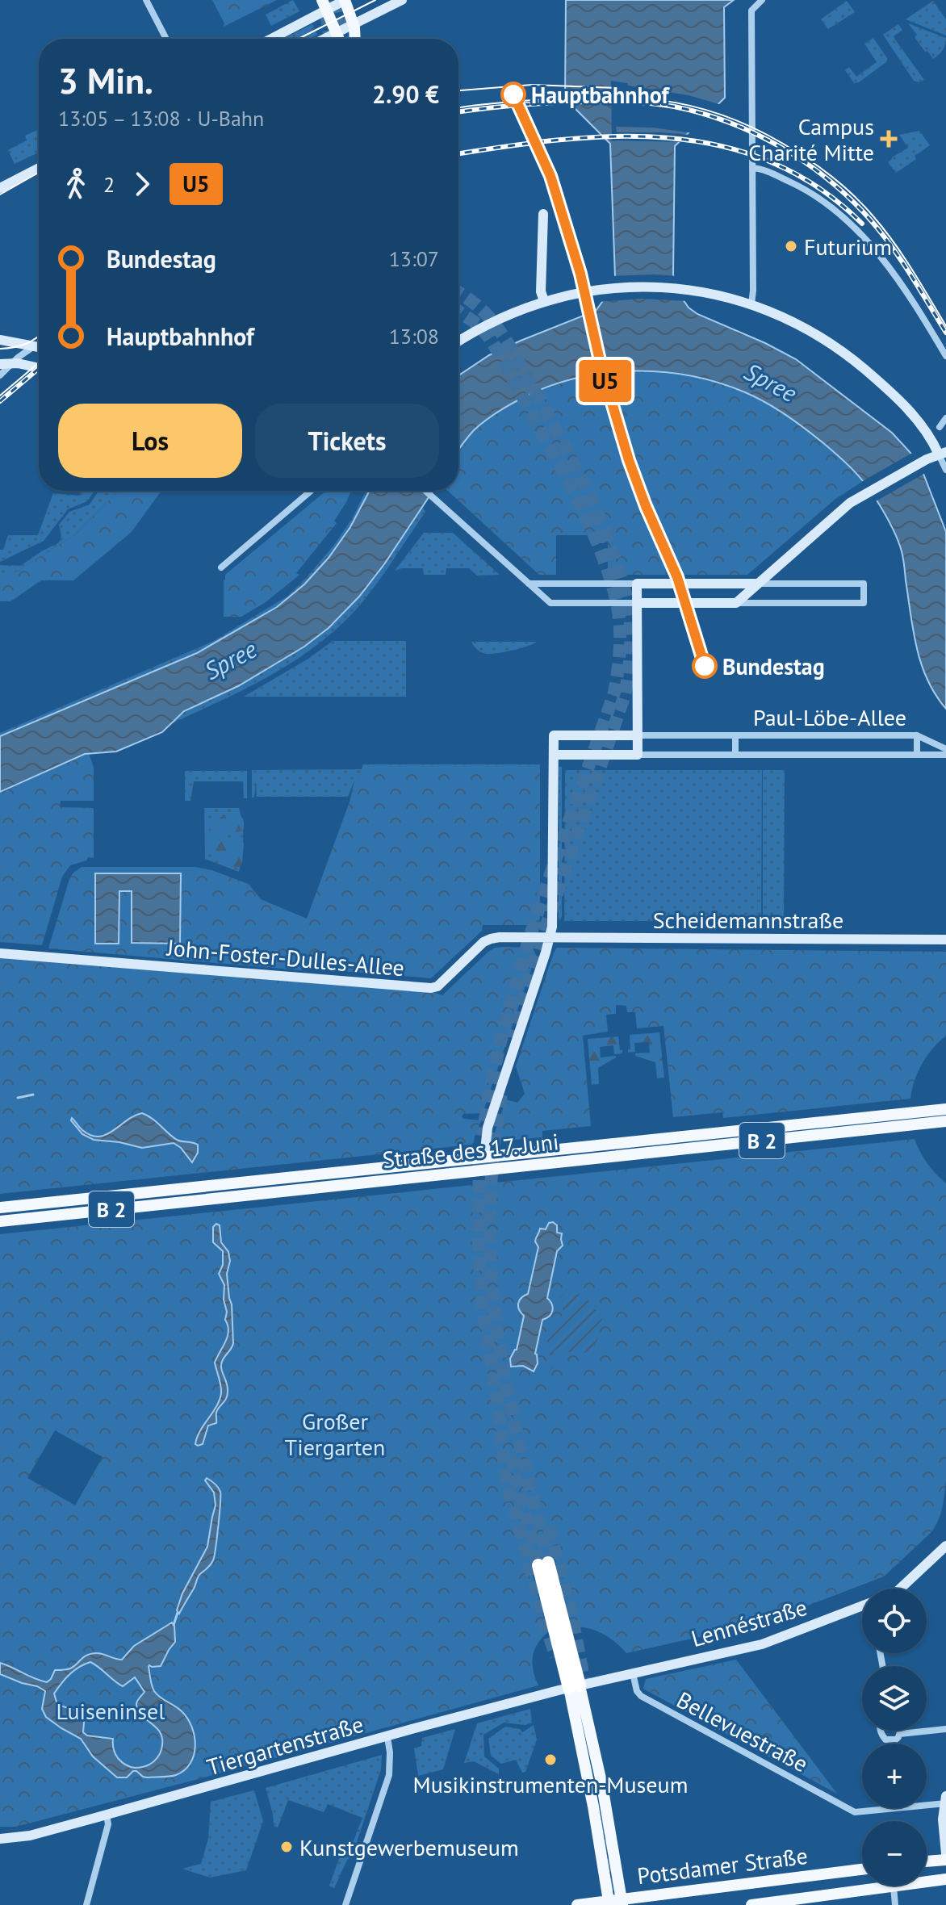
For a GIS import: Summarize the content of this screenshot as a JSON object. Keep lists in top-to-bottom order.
{
  "streets": {
    "main road": ["B 2", "Straße des 17. Juni", "Potsdamer Straße"],
    "street": [
      "Paul-Löbe-Allee",
      "Scheidemannstraße",
      "John-Foster-Dulles-Allee",
      "Lennéstraße",
      "Bellevuestraße",
      "Tiergartenstraße"
    ]
  },
  "crossings": [
    ["Scheidemannstraße", "John-Foster-Dulles-Allee"],
    ["Lennéstraße", "Bellevuestraße"],
    ["Lennéstraße", "Tiergartenstraße"]
  ],
  "water": ["Spree"],
  "parks": ["Großer Tiergarten", "Luiseninsel"],
  "places": {
    "other": [
      "Hauptbahnhof",
      "Futurium",
      "Bundestag",
      "Musikinstrumenten-Museum",
      "Kunstgewerbemuseum"
    ],
    "health": ["Campus Charité Mitte"]
  },
  "lines": ["metro line U5"],
  "page": {
    "on_map": "U5",
    "heading": ["3 Min.", "13:05 – 13:08 · U-Bahn", "2.90 €"],
    "legs": ["2", "U5"],
    "list": [
      {
        "name": "Bundestag",
        "value": "13:07"
      },
      {
        "name": "Hauptbahnhof",
        "value": "13:08"
      }
    ],
    "buttons": ["Los", "Tickets"],
    "map_buttons": ["+", "−"]
  }
}
